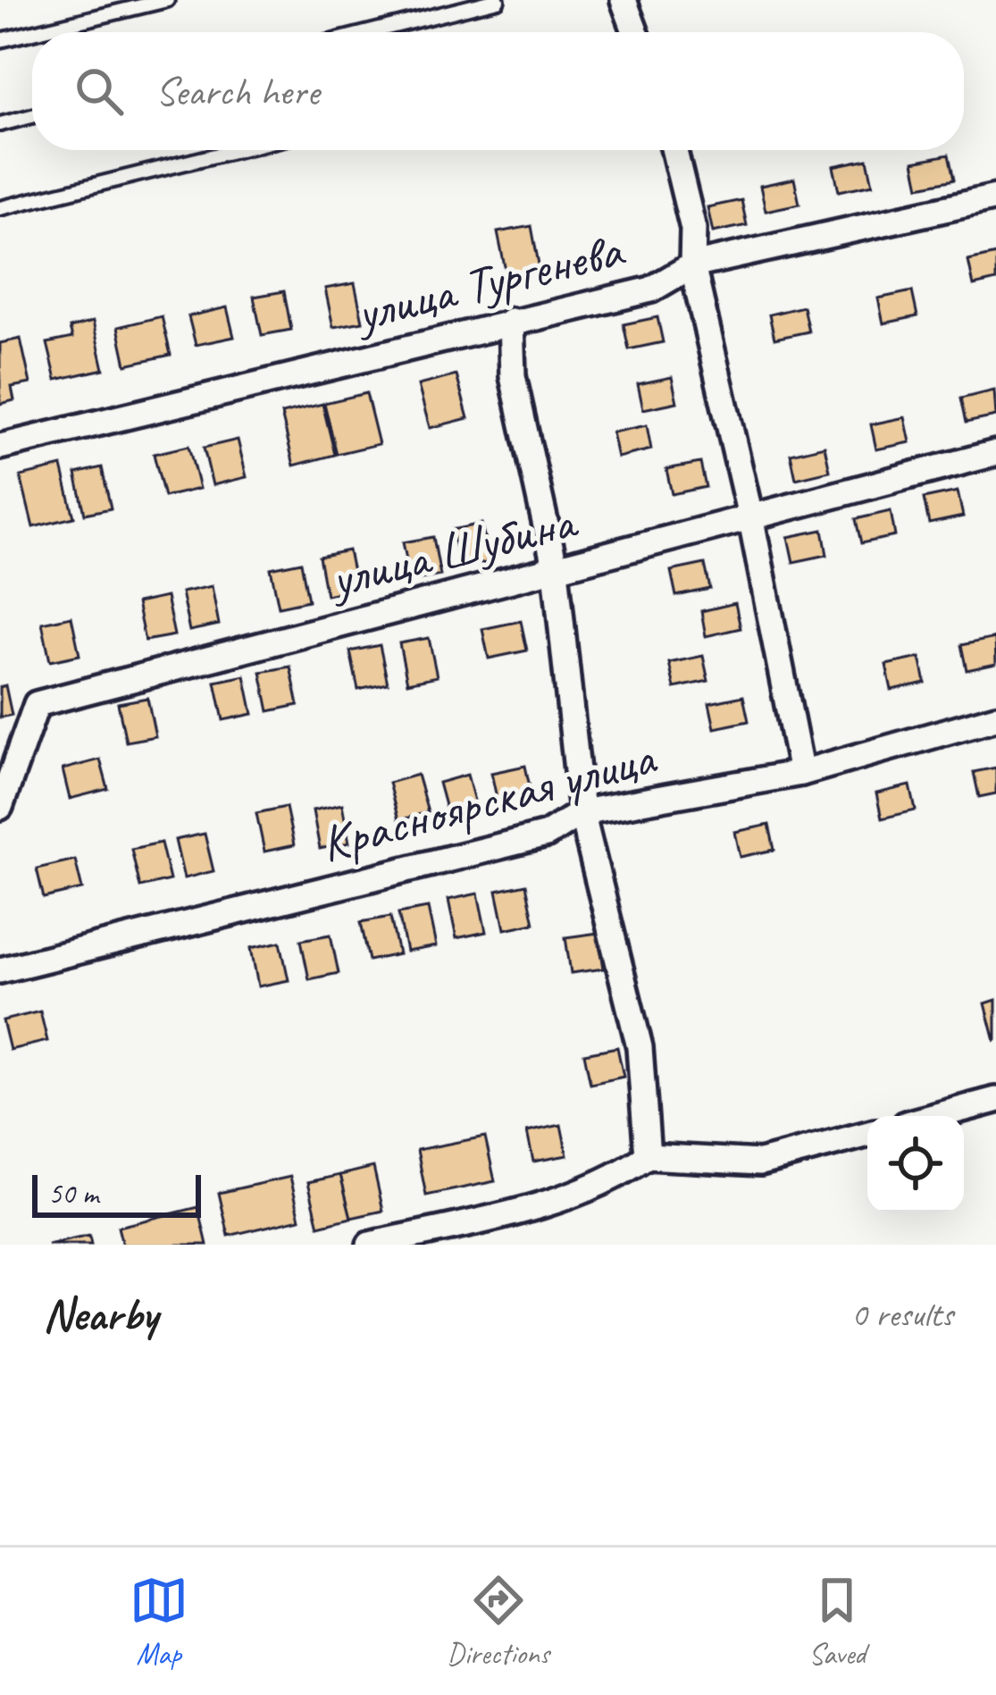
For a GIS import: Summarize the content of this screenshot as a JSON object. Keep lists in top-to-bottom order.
{
  "streets": {
    "street": ["улица Тургенева", "улица Шубина", "Красноярская улица"]
  },
  "scale_bar": "50 m",
  "page": {
    "search": "Search here",
    "scale": "50 m",
    "heading": ["Nearby", "0 results"],
    "nav": ["Map", "Directions", "Saved"]
  }
}
